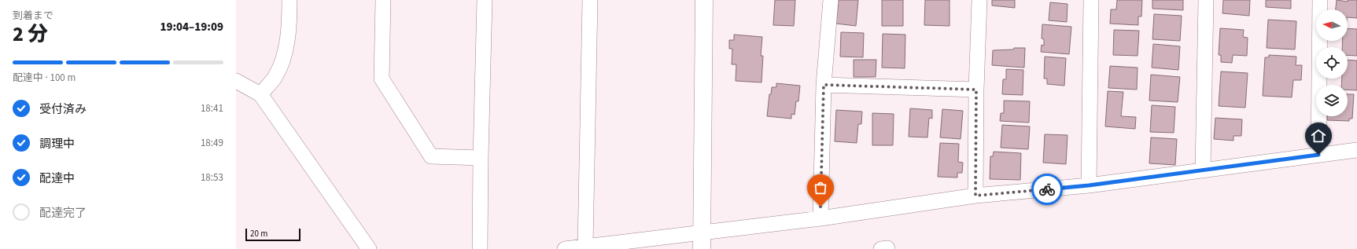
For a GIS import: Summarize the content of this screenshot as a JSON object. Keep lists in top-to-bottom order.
{
  "scale_bar": "20 m",
  "north": "left",
  "page": {
    "heading": ["2 分", "到着まで", "19:04–19:09"],
    "bar": "配達中 · 100 m",
    "list": [
      ["受付済み", "18:41"],
      ["調理中", "18:49"],
      ["配達中", "18:53"],
      "配達完了"
    ],
    "scale": "20 m"
  }
}
